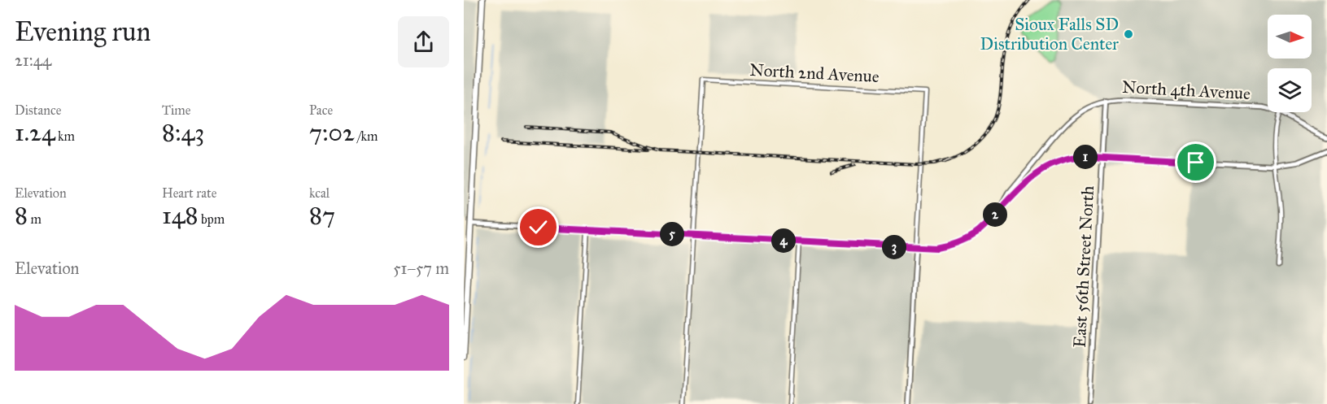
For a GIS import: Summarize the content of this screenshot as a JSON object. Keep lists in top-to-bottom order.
{
  "streets": {
    "street": ["North 2nd Avenue", "North 4th Avenue", "East 56th Street North"]
  },
  "crossings": [
    ["North 2nd Avenue", "North 4th Avenue"],
    ["North 4th Avenue", "East 56th Street North"]
  ],
  "places": ["Sioux Falls SD Distribution Center"],
  "north": "right",
  "page": {
    "heading": ["Evening run", "21:44"],
    "stats": [
      ["Distance", "1.24 km"],
      ["Time", "8:43"],
      ["Pace", "7:02 /km"],
      ["Elevation", "8 m"],
      ["Heart rate", "148 bpm"],
      ["kcal", "87"]
    ],
    "pins": [
      "1",
      "2",
      "5",
      "4",
      "3"
    ],
    "chart": ["Elevation", "51–57 m"]
  }
}
